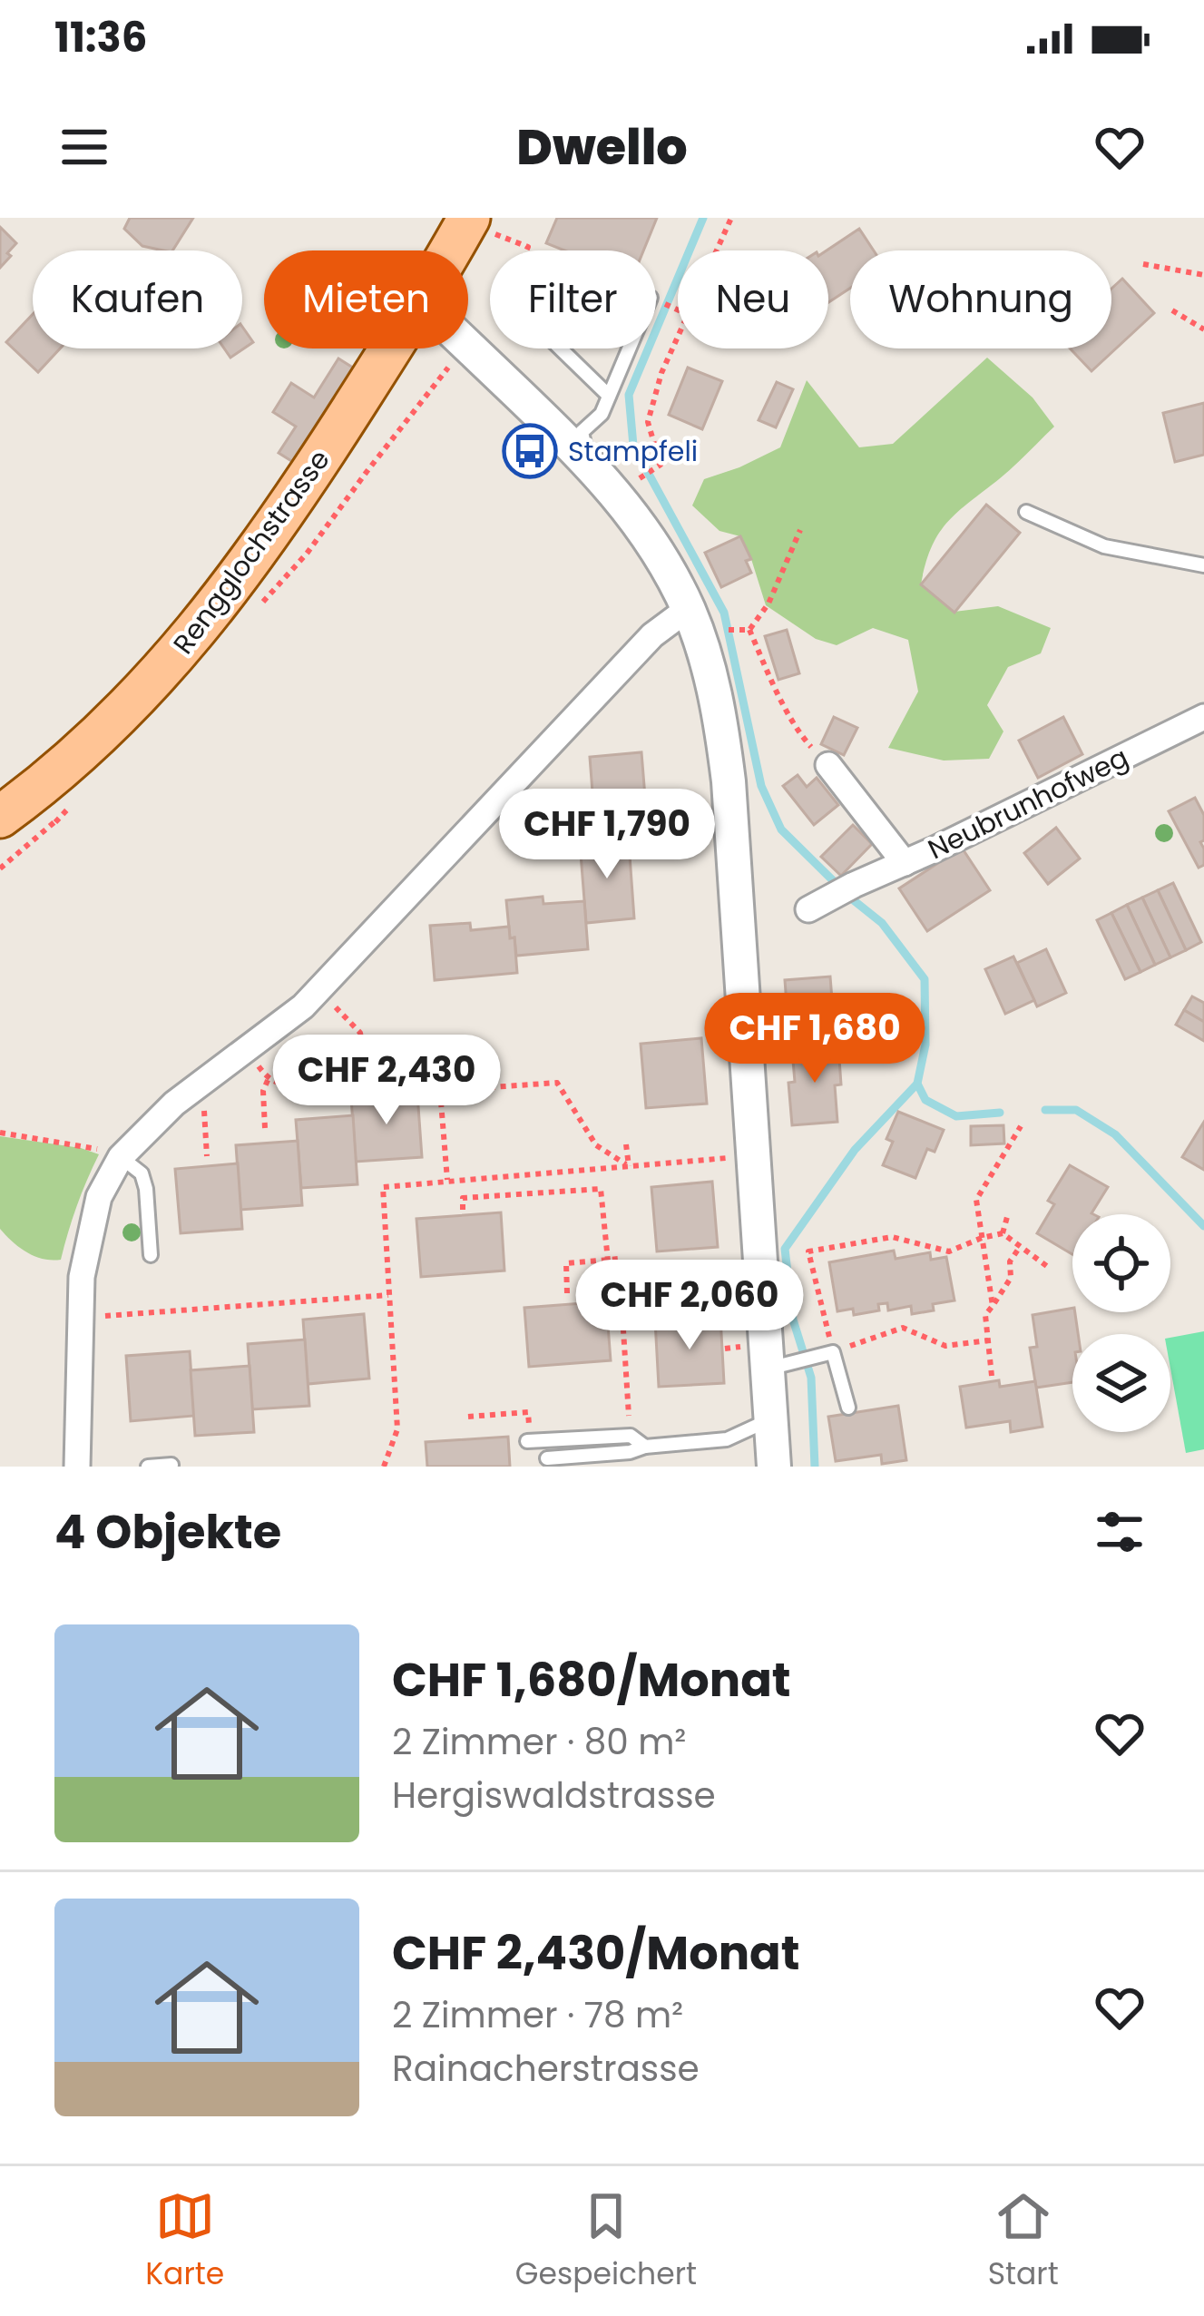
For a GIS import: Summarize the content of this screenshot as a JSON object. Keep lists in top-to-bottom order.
{
  "streets": {
    "main road": ["Rengglochstrasse"],
    "street": ["Neubrunhofweg"]
  },
  "places": {
    "bus stop": ["Stampfeli"]
  },
  "page": {
    "status": "11:36",
    "header": "Dwello",
    "chip": [
      "Kaufen",
      "Mieten",
      "Filter",
      "Neu",
      "Wohnung"
    ],
    "price": [
      "CHF 1,790",
      "CHF 1,680",
      "CHF 2,430",
      "CHF 2,060"
    ],
    "heading": "4 Objekte",
    "list": [
      {
        "name": "CHF 1,680/Monat",
        "note": "2 Zimmer · 80 m² · Hergiswaldstrasse"
      },
      {
        "name": "CHF 2,430/Monat",
        "note": "2 Zimmer · 78 m² · Rainacherstrasse"
      }
    ],
    "tabs": ["Karte", "Gespeichert", "Start"]
  }
}
